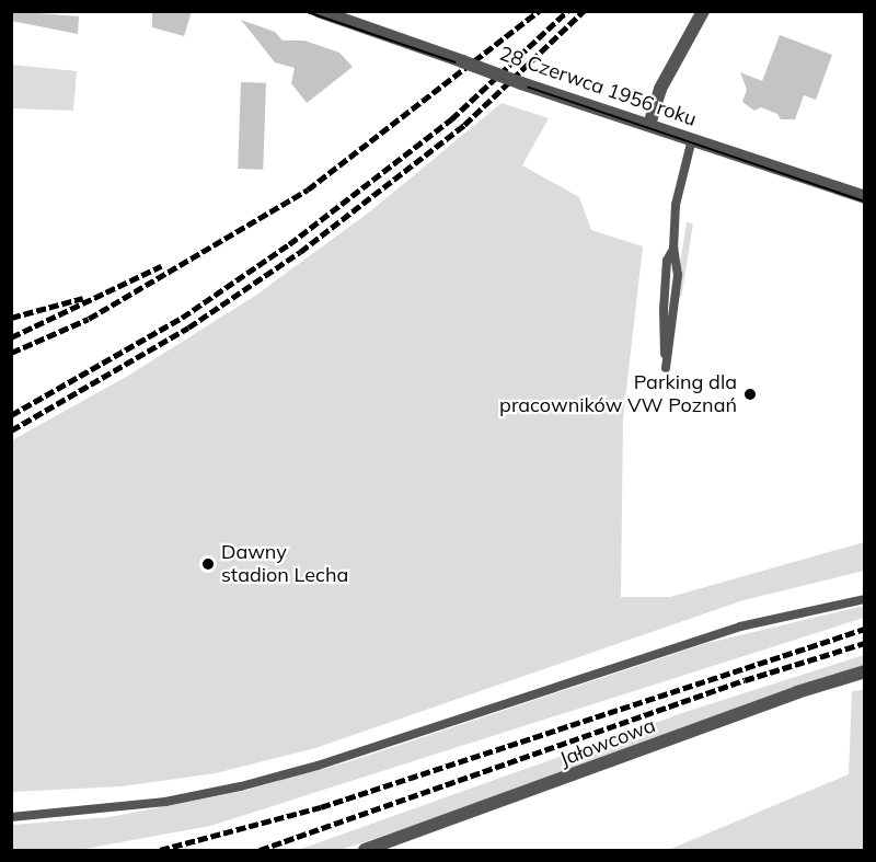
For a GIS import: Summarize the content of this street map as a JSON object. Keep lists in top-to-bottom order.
{
  "streets": {
    "street": ["28 Czerwca 1956 roku", "Jałowcowa"]
  },
  "places": ["Parking dla pracowników VW Poznań", "Dawny stadion Lecha"]
}
